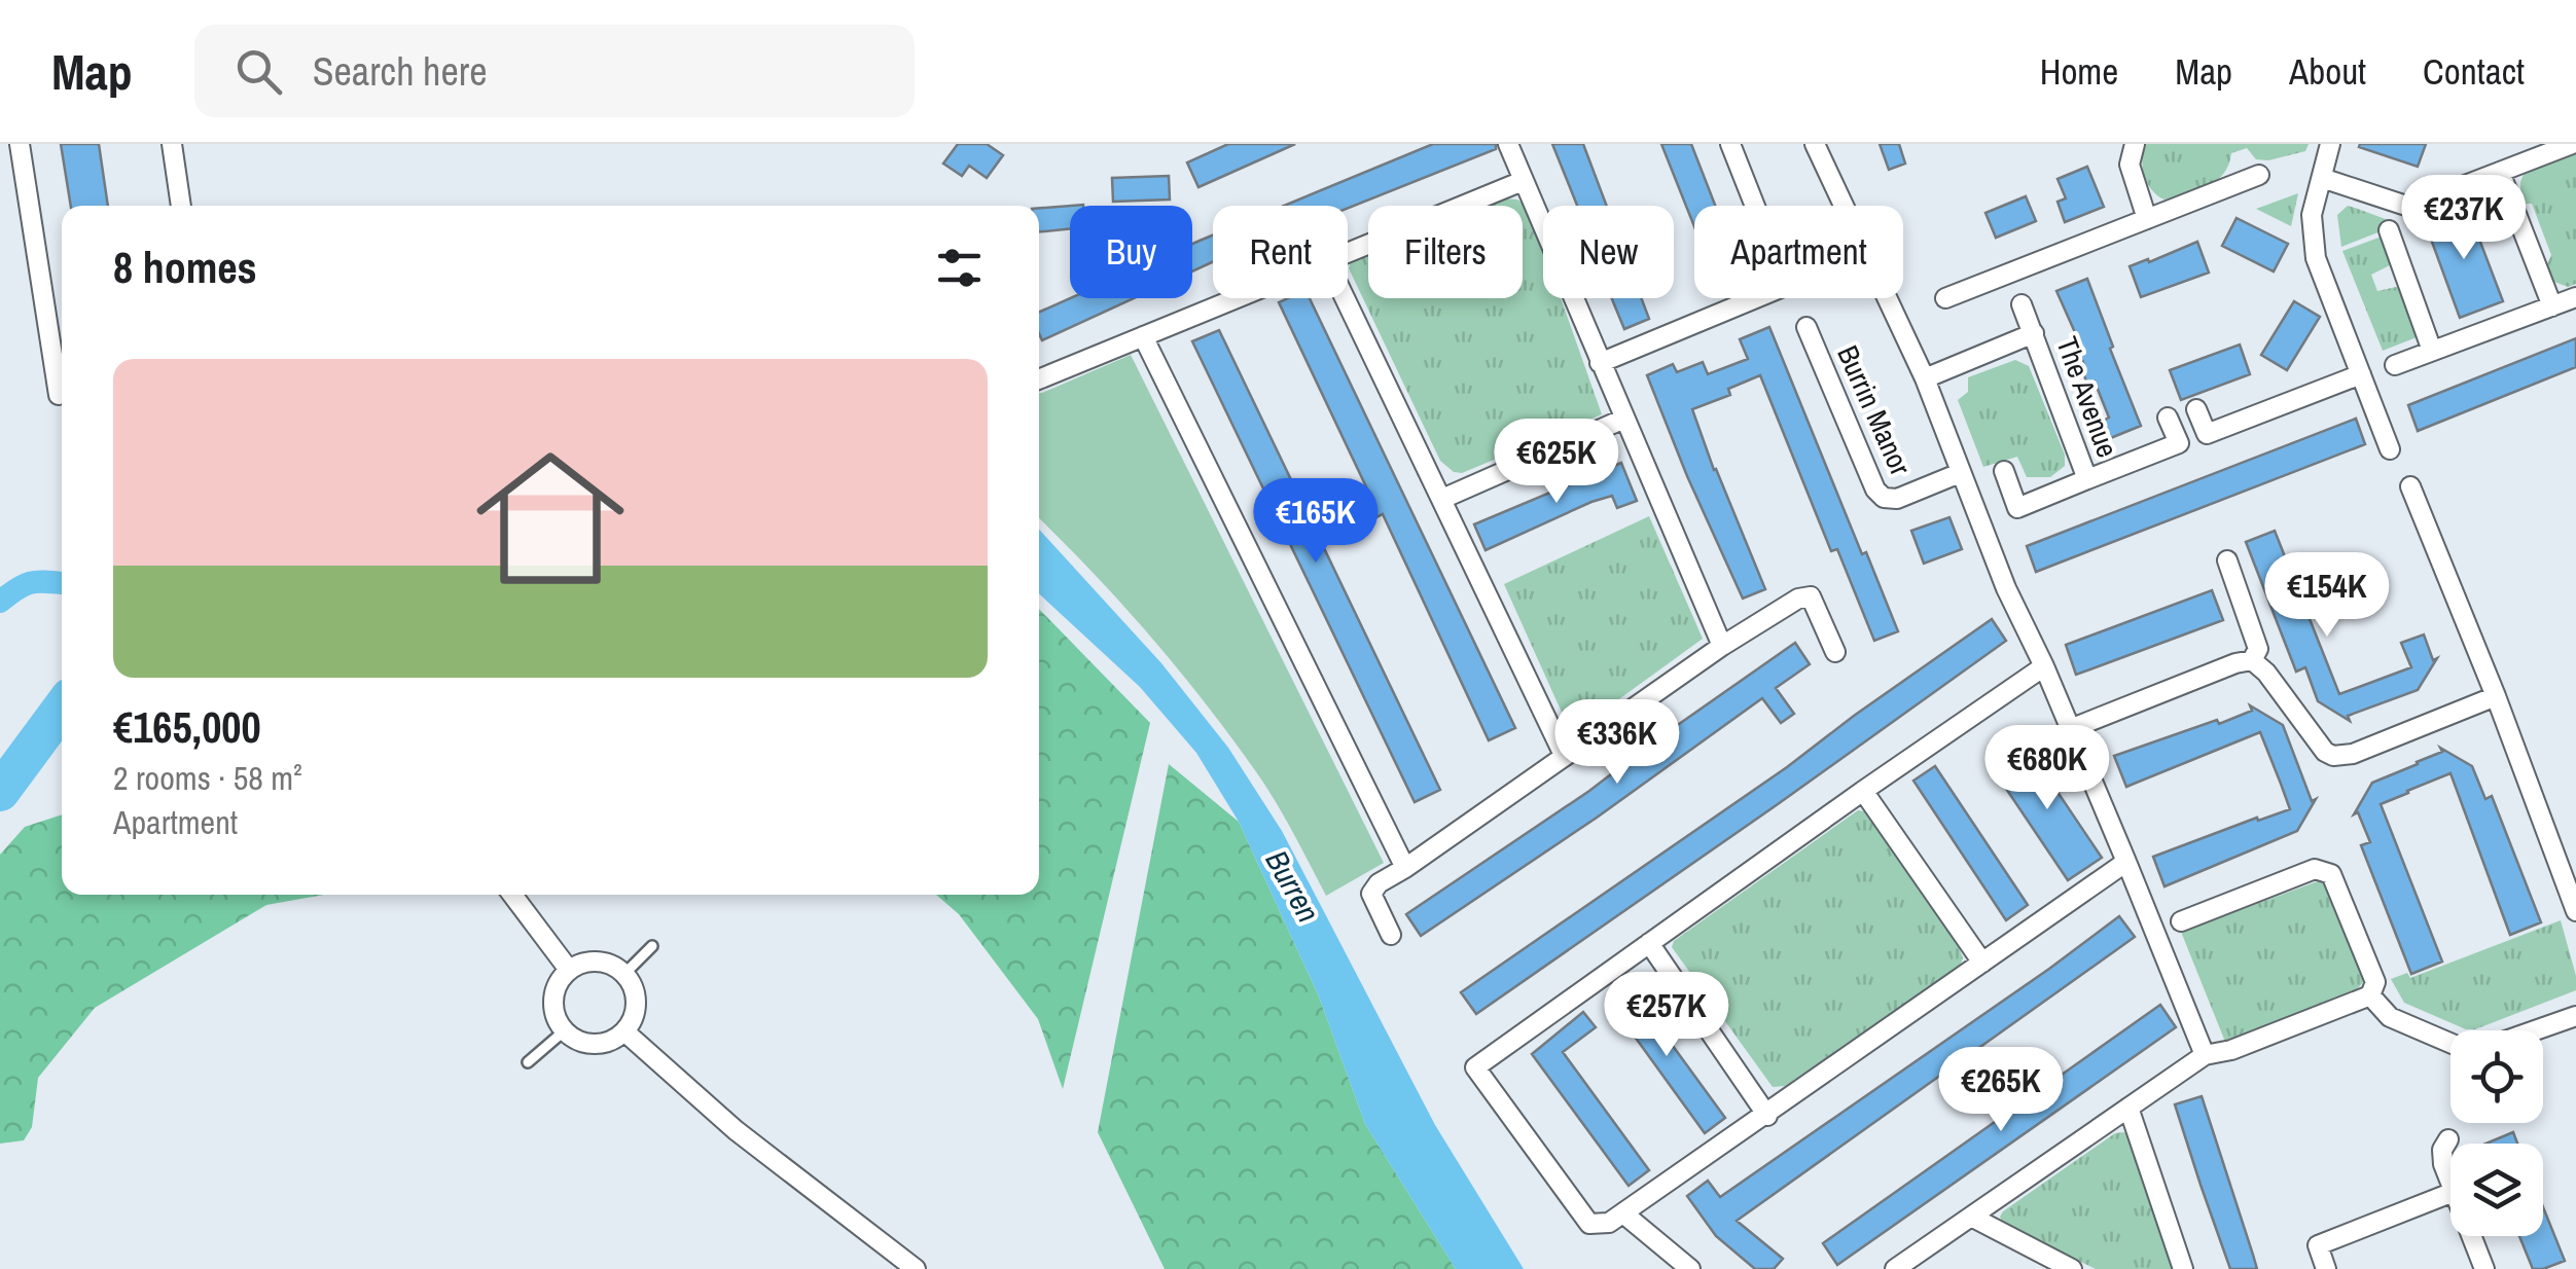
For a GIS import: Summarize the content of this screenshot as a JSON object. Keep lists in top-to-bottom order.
{
  "streets": {
    "street": ["The Avenue", "Burrin Manor"]
  },
  "water": ["Burren"],
  "page": {
    "header": "Map",
    "search": "Search here",
    "nav": [
      "Home",
      "Map",
      "About",
      "Contact"
    ],
    "price": [
      "€237K",
      "€625K",
      "€165K",
      "€154K",
      "€336K",
      "€680K",
      "€257K",
      "€265K"
    ],
    "chip": [
      "Buy",
      "Rent",
      "Filters",
      "New",
      "Apartment"
    ],
    "heading": "8 homes",
    "list": [
      {
        "name": "€165,000",
        "note": "2 rooms · 58 m² · Apartment"
      }
    ]
  }
}
